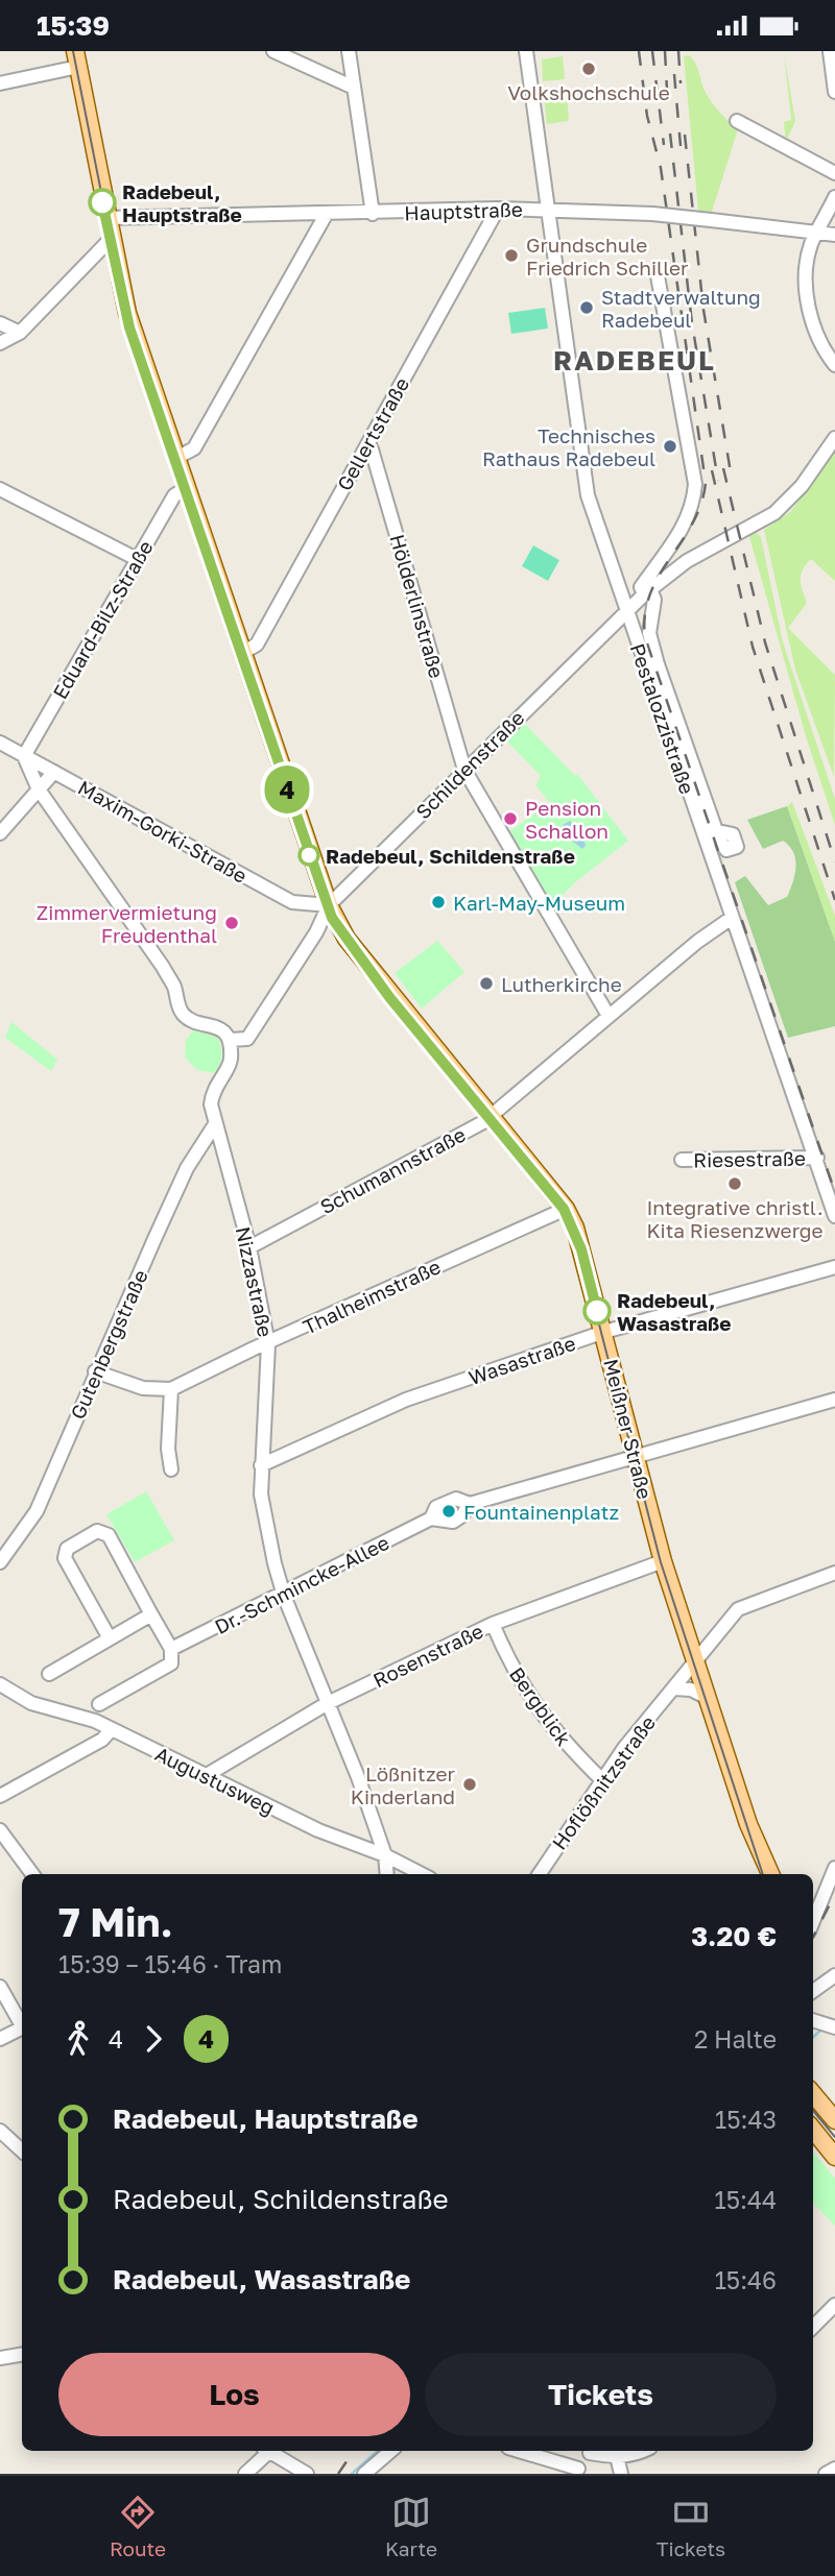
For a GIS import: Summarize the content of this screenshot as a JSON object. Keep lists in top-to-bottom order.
{
  "streets": {
    "main road": ["Meißner Straße"],
    "street": [
      "Hauptstraße",
      "Gellertstraße",
      "Hölderlinstraße",
      "Eduard-Bilz-Straße",
      "Pestalozzistraße",
      "Schildenstraße",
      "Maxim-Gorki-Straße",
      "Riesestraße",
      "Schumannstraße",
      "Nizzastraße",
      "Thalheimstraße",
      "Gutenbergstraße",
      "Wasastraße",
      "Dr.-Schmincke-Allee",
      "Rosenstraße",
      "Bergblick",
      "Augustusweg",
      "Hoflößnitzstraße"
    ]
  },
  "crossings": [
    ["Hauptstraße", "Gellertstraße"],
    ["Hauptstraße", "Pestalozzistraße"],
    ["Hauptstraße", "Meißner Straße"],
    ["Gellertstraße", "Hölderlinstraße"],
    ["Gellertstraße", "Meißner Straße"],
    ["Hölderlinstraße", "Schildenstraße"],
    ["Hölderlinstraße", "Schumannstraße"],
    ["Eduard-Bilz-Straße", "Maxim-Gorki-Straße"],
    ["Eduard-Bilz-Straße", "Meißner Straße"],
    ["Pestalozzistraße", "Schildenstraße"],
    ["Pestalozzistraße", "Riesestraße"],
    ["Pestalozzistraße", "Schumannstraße"],
    ["Schildenstraße", "Maxim-Gorki-Straße"],
    ["Schildenstraße", "Meißner Straße"],
    ["Maxim-Gorki-Straße", "Meißner Straße"],
    ["Schumannstraße", "Nizzastraße"],
    ["Schumannstraße", "Meißner Straße"],
    ["Nizzastraße", "Thalheimstraße"],
    ["Nizzastraße", "Gutenbergstraße"],
    ["Nizzastraße", "Wasastraße"],
    ["Nizzastraße", "Dr.-Schmincke-Allee"],
    ["Nizzastraße", "Rosenstraße"],
    ["Nizzastraße", "Augustusweg"],
    ["Thalheimstraße", "Meißner Straße"],
    ["Wasastraße", "Meißner Straße"],
    ["Meißner Straße", "Dr.-Schmincke-Allee"],
    ["Meißner Straße", "Rosenstraße"],
    ["Meißner Straße", "Hoflößnitzstraße"],
    ["Rosenstraße", "Bergblick"],
    ["Rosenstraße", "Augustusweg"],
    ["Bergblick", "Hoflößnitzstraße"]
  ],
  "districts": ["RADEBEUL"],
  "places": [
    "Volkshochschule",
    "Radebeul, Hauptstraße",
    "Grundschule Friedrich Schiller",
    "Stadtverwaltung Radebeul",
    "Technisches Rathaus Radebeul",
    "Pension Schallon",
    "Radebeul, Schildenstraße",
    "Karl-May-Museum",
    "Zimmervermietung Freudenthal",
    "Lutherkirche",
    "Integrative christl. Kita Riesenzwerge",
    "Radebeul, Wasastraße",
    "Fountainenplatz",
    "Lößnitzer Kinderland"
  ],
  "lines": ["tram line 4"],
  "page": {
    "status": "15:39",
    "on_map": "4",
    "heading": ["7 Min.", "15:39 – 15:46 · Tram", "3.20 €"],
    "legs": ["4", "4", "2 Halte"],
    "list": [
      {
        "name": "Radebeul, Hauptstraße",
        "value": "15:43"
      },
      {
        "name": "Radebeul, Schildenstraße",
        "value": "15:44"
      },
      {
        "name": "Radebeul, Wasastraße",
        "value": "15:46"
      }
    ],
    "buttons": ["Los", "Tickets"],
    "tabs": ["Route", "Karte", "Tickets"]
  }
}
